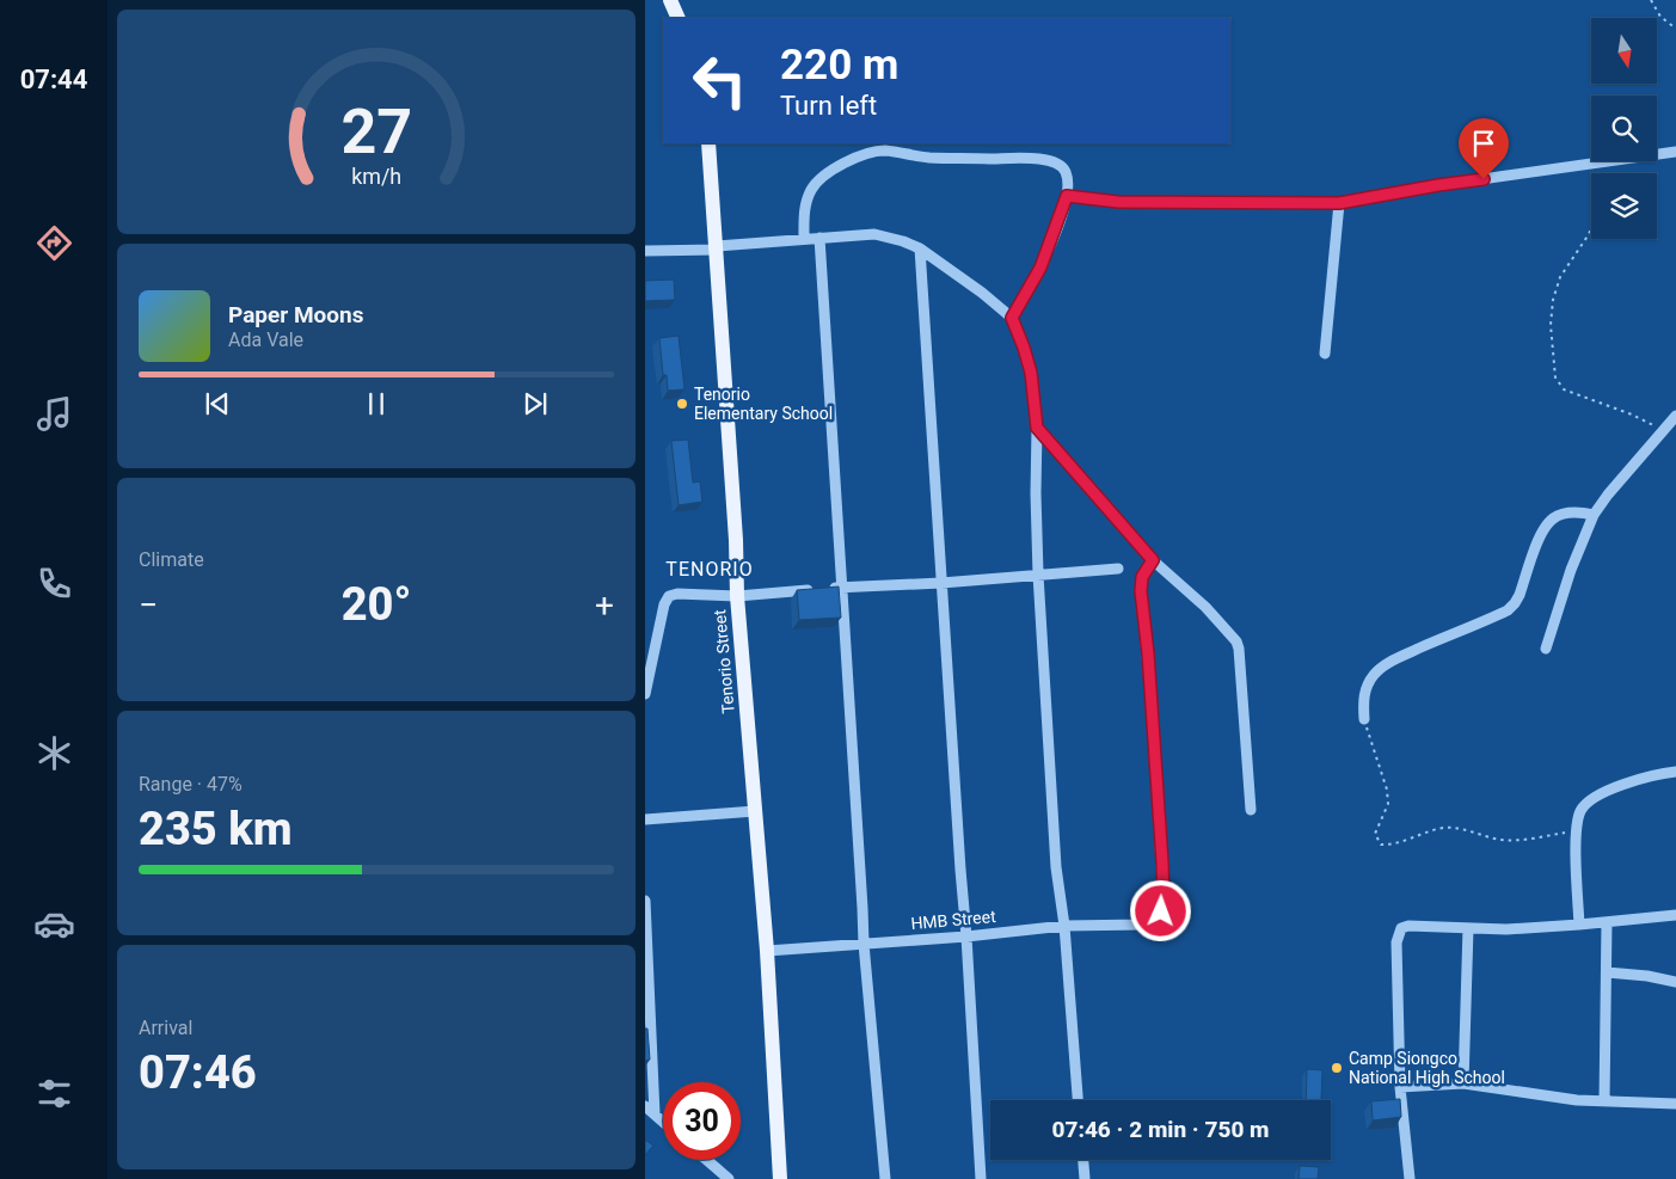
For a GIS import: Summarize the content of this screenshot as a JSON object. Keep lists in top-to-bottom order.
{
  "streets": {
    "main road": ["Tenorio Street"],
    "street": ["HMB Street"]
  },
  "crossings": [
    ["Tenorio Street", "HMB Street"]
  ],
  "districts": ["TENORIO"],
  "places": ["Tenorio Elementary School", "Camp Siongco National High School"],
  "north": "bottom",
  "page": {
    "tabs": "07:44",
    "turn": ["220 m", "Turn left"],
    "song": ["Paper Moons", "Ada Vale"],
    "tile": [
      "Climate",
      ["Range · 47%", "235 km"],
      ["Arrival", "07:46"]
    ],
    "heat": ["−", "20°", "+"],
    "limit": "30",
    "trip": "07:46 · 2 min · 750 m",
    "gauge": ["27", "km/h"]
  }
}
